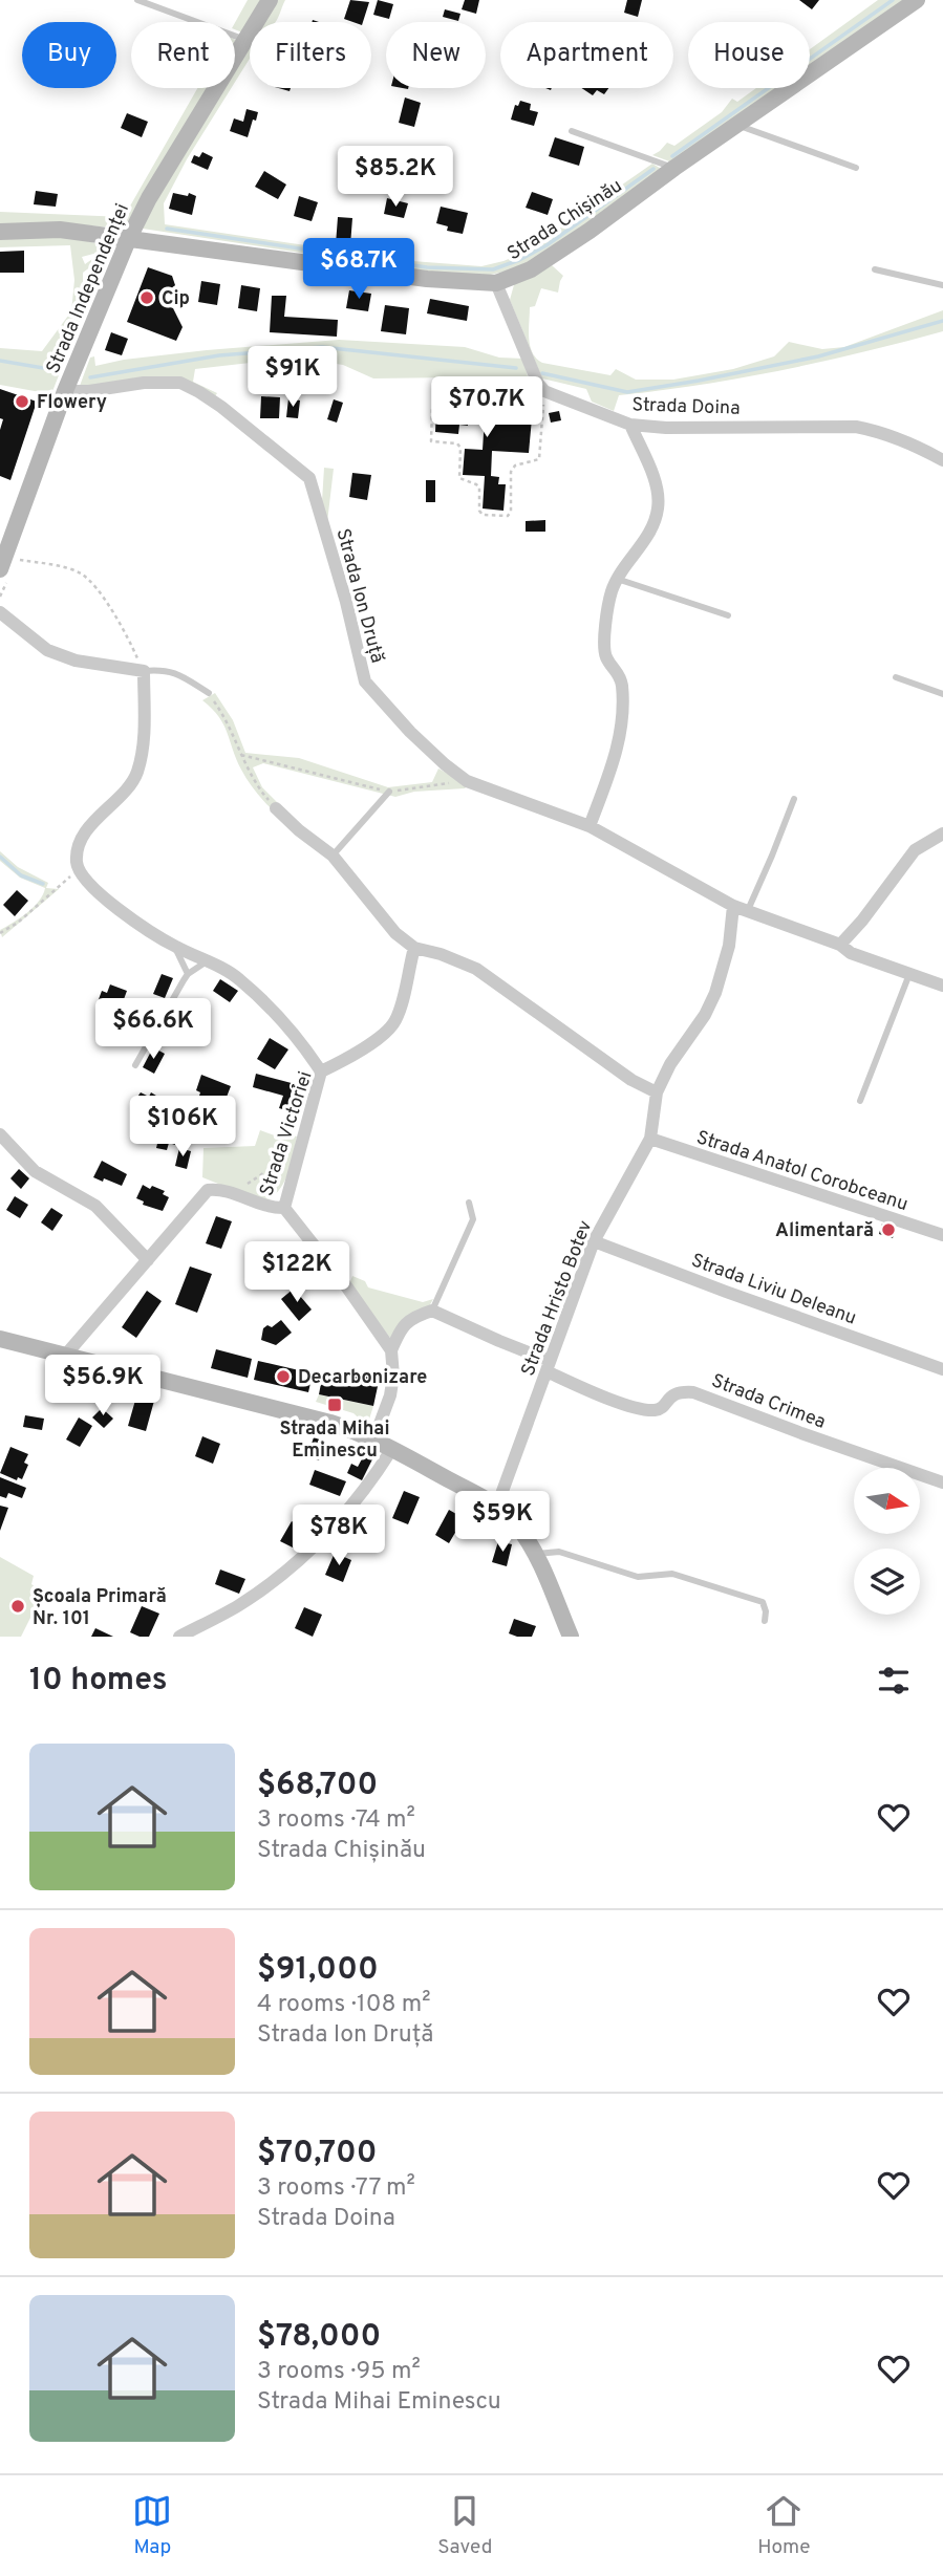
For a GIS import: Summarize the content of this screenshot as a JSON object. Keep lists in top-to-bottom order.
{
  "streets": {
    "main road": ["Strada Chișinău", "Strada Independenței"],
    "street": [
      "Strada Doina",
      "Strada Ion Druță",
      "Strada Victoriei",
      "Strada Anatol Corobceanu",
      "Strada Liviu Deleanu",
      "Strada Hristo Botev",
      "Strada Crimea"
    ]
  },
  "crossings": [
    ["Strada Chișinău", "Strada Independenței"],
    ["Strada Independenței", "Strada Ion Druță"],
    ["Strada Ion Druță", "Strada Hristo Botev"],
    ["Strada Anatol Corobceanu", "Strada Hristo Botev"],
    ["Strada Liviu Deleanu", "Strada Hristo Botev"],
    ["Strada Hristo Botev", "Strada Crimea"]
  ],
  "places": {
    "other": [
      "Cip",
      "Flowery",
      "Alimentară",
      "Decarbonizare",
      "Școala Primară Nr. 101"
    ],
    "transit": ["Strada Mihai Eminescu"]
  },
  "north": "right",
  "page": {
    "chip": [
      "Buy",
      "Rent",
      "Filters",
      "New",
      "Apartment",
      "House"
    ],
    "price": [
      "$85.2K",
      "$68.7K",
      "$91K",
      "$70.7K",
      "$66.6K",
      "$106K",
      "$122K",
      "$56.9K",
      "$59K",
      "$78K"
    ],
    "heading": "10 homes",
    "list": [
      {
        "name": "$68,700",
        "note": "3 rooms · 74 m² · Strada Chișinău"
      },
      {
        "name": "$91,000",
        "note": "4 rooms · 108 m² · Strada Ion Druță"
      },
      {
        "name": "$70,700",
        "note": "3 rooms · 77 m² · Strada Doina"
      },
      {
        "name": "$78,000",
        "note": "3 rooms · 95 m² · Strada Mihai Eminescu"
      }
    ],
    "tabs": ["Map", "Saved", "Home"]
  }
}
